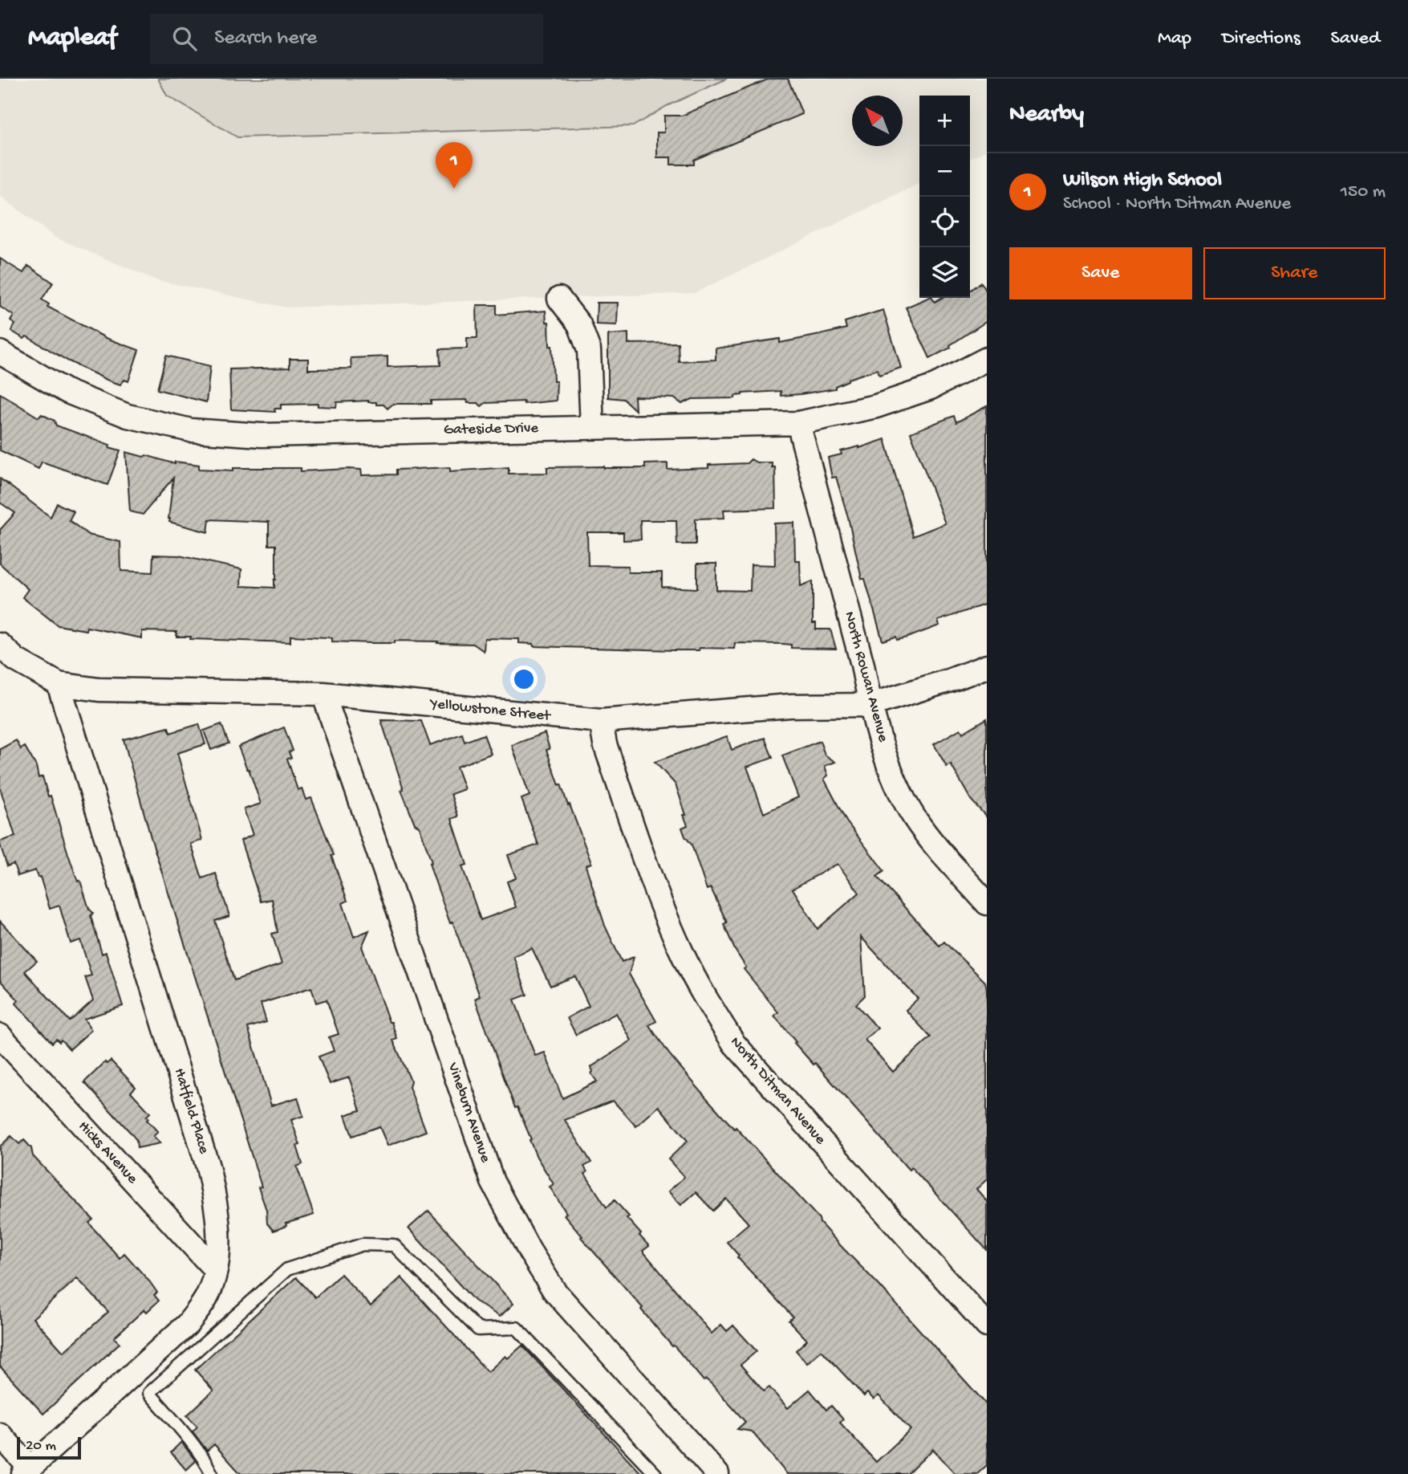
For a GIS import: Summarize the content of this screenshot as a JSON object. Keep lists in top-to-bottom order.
{
  "streets": {
    "street": [
      "Gateside Drive",
      "North Rowan Avenue",
      "Yellowstone Street",
      "North Ditman Avenue",
      "Hatfield Place",
      "Vineburn Avenue",
      "Hicks Avenue"
    ]
  },
  "crossings": [
    ["Gateside Drive", "North Rowan Avenue"],
    ["North Rowan Avenue", "Yellowstone Street"],
    ["Yellowstone Street", "North Ditman Avenue"],
    ["Yellowstone Street", "Hatfield Place"],
    ["Yellowstone Street", "Vineburn Avenue"],
    ["Hatfield Place", "Hicks Avenue"]
  ],
  "scale_bar": "20 m",
  "north": "top left",
  "page": {
    "header": "Mapleaf",
    "search": "Search here",
    "nav": ["Map", "Directions", "Saved"],
    "heading": "Nearby",
    "map_buttons": ["+", "−"],
    "pins": "1",
    "list": [
      {
        "mark": "1",
        "name": "Wilson High School",
        "note": "School · North Ditman Avenue",
        "value": "150 m"
      }
    ],
    "buttons": ["Save", "Share"],
    "scale": "20 m"
  }
}
